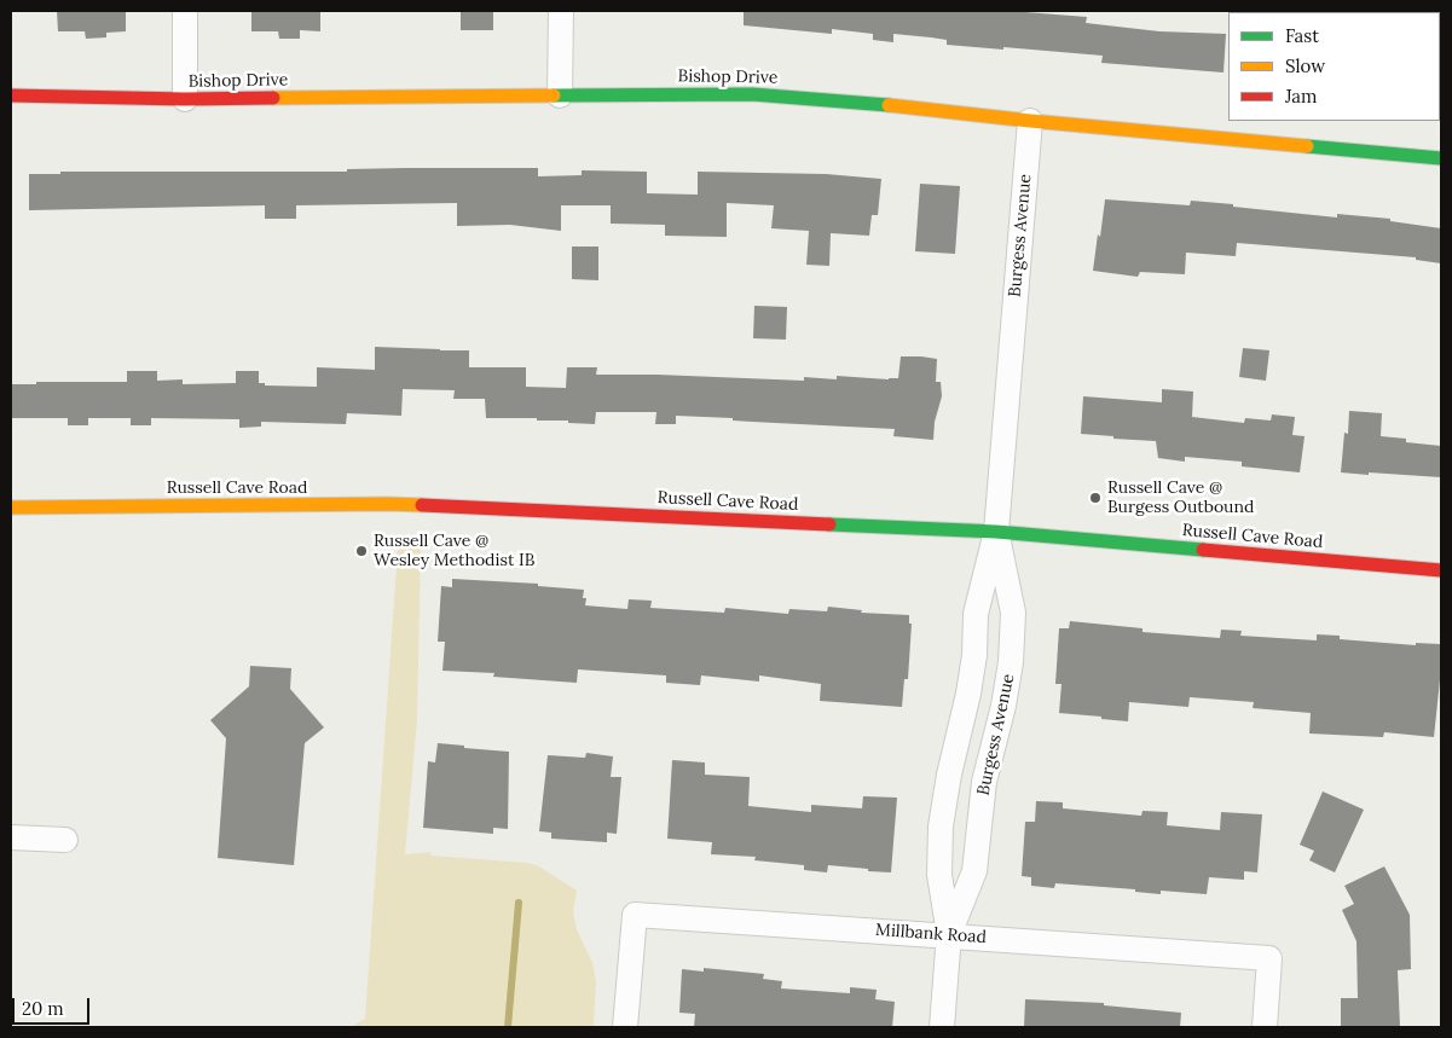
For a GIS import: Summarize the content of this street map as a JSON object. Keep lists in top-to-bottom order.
{
  "streets": {
    "street": [
      "Bishop Drive",
      "Burgess Avenue",
      "Russell Cave Road",
      "Millbank Road"
    ]
  },
  "crossings": [
    ["Bishop Drive", "Burgess Avenue"],
    ["Burgess Avenue", "Russell Cave Road"],
    ["Burgess Avenue", "Millbank Road"]
  ],
  "places": ["Russell Cave @ Burgess Outbound", "Russell Cave @ Wesley Methodist IB"],
  "legend": ["Fast", "Slow", "Jam"],
  "scale_bar": "20 m"
}
